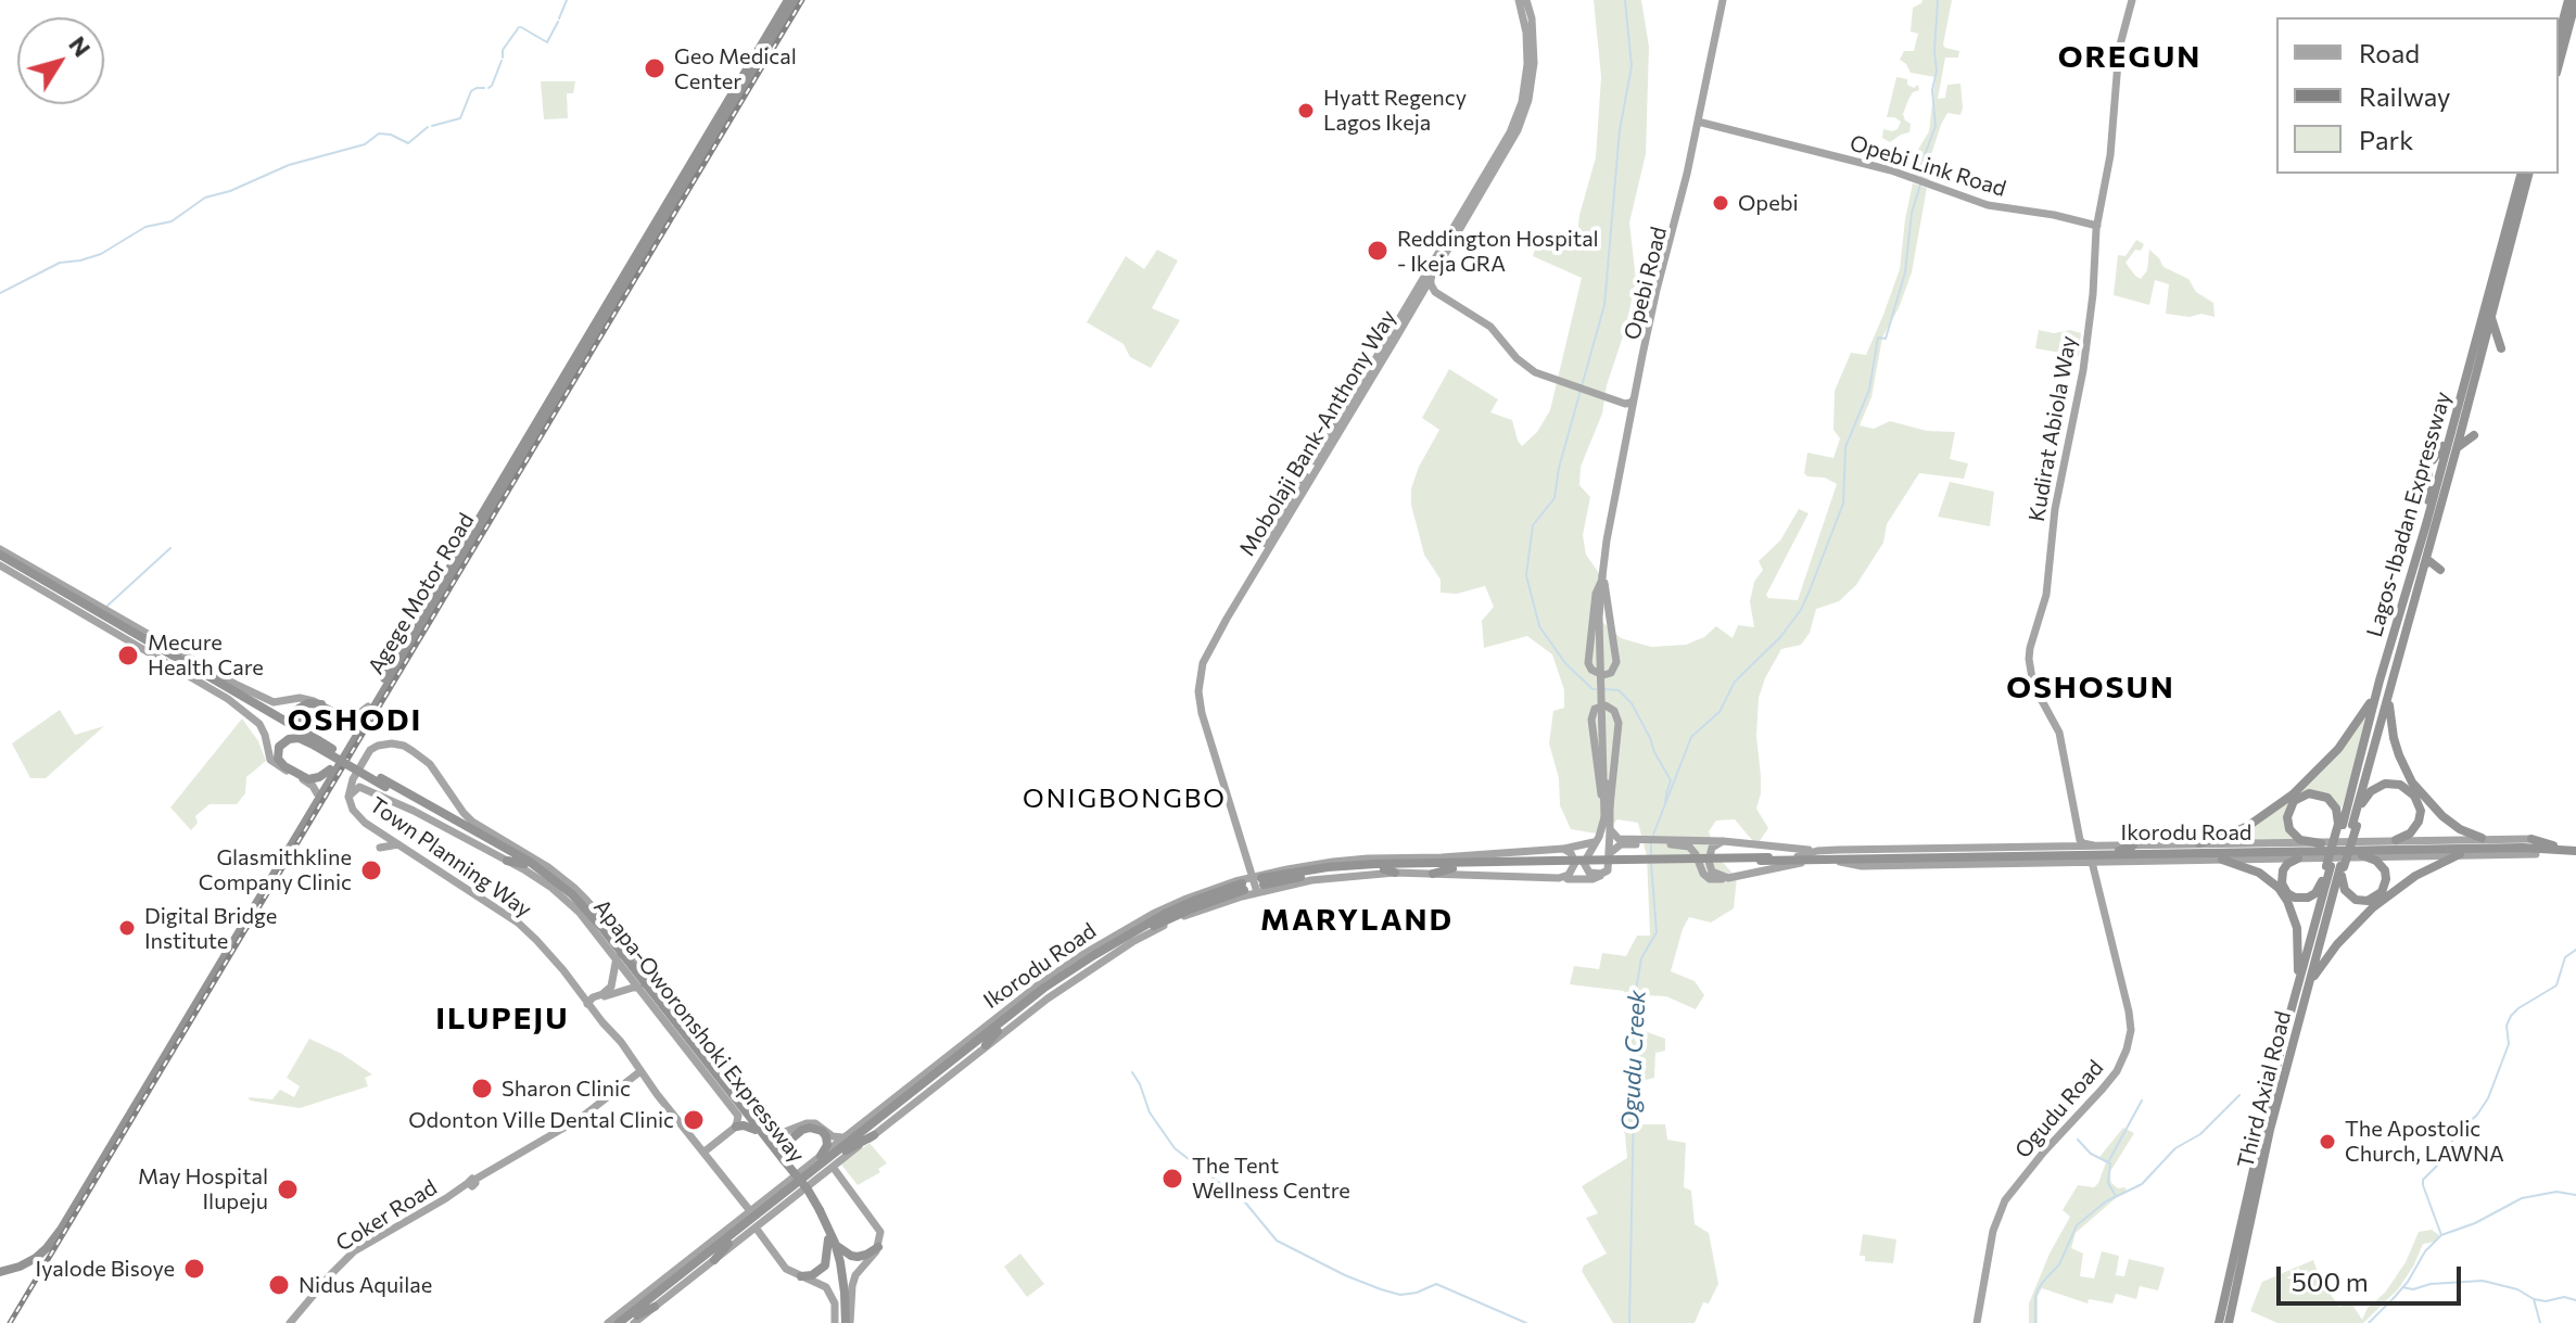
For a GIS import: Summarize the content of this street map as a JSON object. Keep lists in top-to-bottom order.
{
  "streets": {
    "highway": [
      "Lagos-Ibadan Expressway",
      "Agege Motor Road",
      "Ikorodu Road",
      "Apapa-Oworonshoki Expressway",
      "Third Axial Road"
    ],
    "main road": [
      "Opebi Link Road",
      "Opebi Road",
      "Kudirat Abiola Way",
      "Mobolaji Bank-Anthony Way",
      "Town Planning Way",
      "Ogudu Road",
      "Coker Road"
    ]
  },
  "crossings": [
    ["Opebi Link Road", "Opebi Road"],
    ["Opebi Link Road", "Kudirat Abiola Way"],
    ["Kudirat Abiola Way", "Ikorodu Road"],
    ["Lagos-Ibadan Expressway", "Third Axial Road"],
    ["Agege Motor Road", "Apapa-Oworonshoki Expressway"],
    ["Ikorodu Road", "Town Planning Way"],
    ["Ikorodu Road", "Apapa-Oworonshoki Expressway"],
    ["Ikorodu Road", "Ogudu Road"],
    ["Town Planning Way", "Apapa-Oworonshoki Expressway"],
    ["Town Planning Way", "Coker Road"]
  ],
  "districts": [
    "OREGUN",
    "OSHOSUN",
    "OSHODI",
    "ONIGBONGBO",
    "MARYLAND",
    "ILUPEJU"
  ],
  "water": ["Ogudu Creek"],
  "places": [
    "Geo Medical Center",
    "Hyatt Regency Lagos Ikeja",
    "Opebi",
    "Reddington Hospital - Ikeja GRA",
    "Mecure Health Care",
    "Glasmithkline Company Clinic",
    "Digital Bridge Institute",
    "Sharon Clinic",
    "Odonton Ville Dental Clinic",
    "The Apostolic Church, LAWNA",
    "The Tent Wellness Centre",
    "May Hospital Ilupeju",
    "Iyalode Bisoye",
    "Nidus Aquilae"
  ],
  "legend": ["Road", "Railway", "Park"],
  "scale_bar": "500 m",
  "north": "top right"
}
